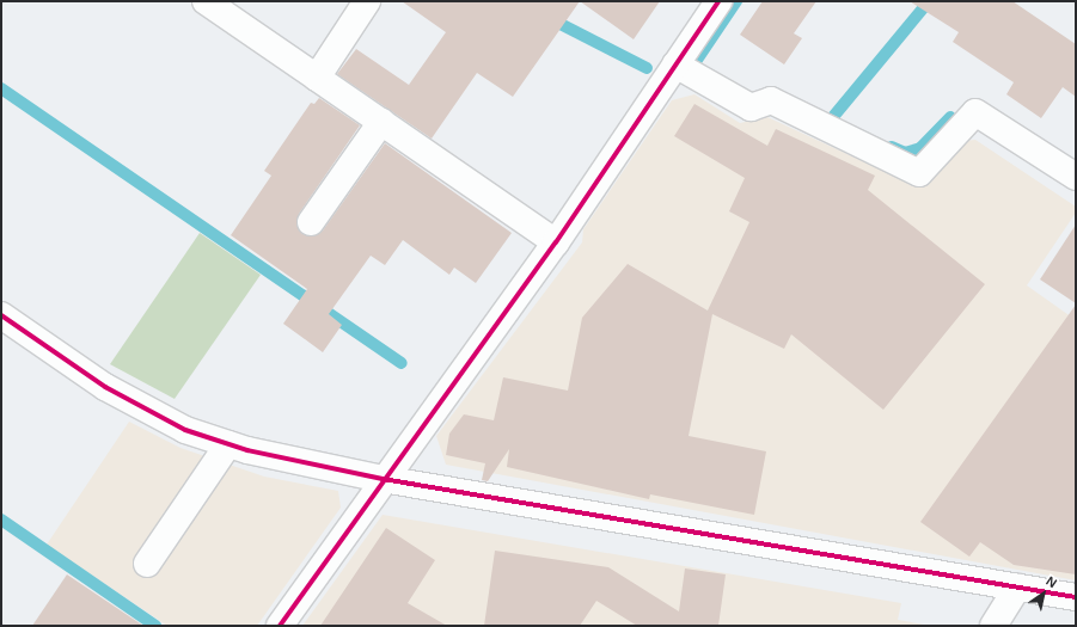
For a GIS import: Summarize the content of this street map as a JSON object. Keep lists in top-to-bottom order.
{
  "north": "top right"
}
